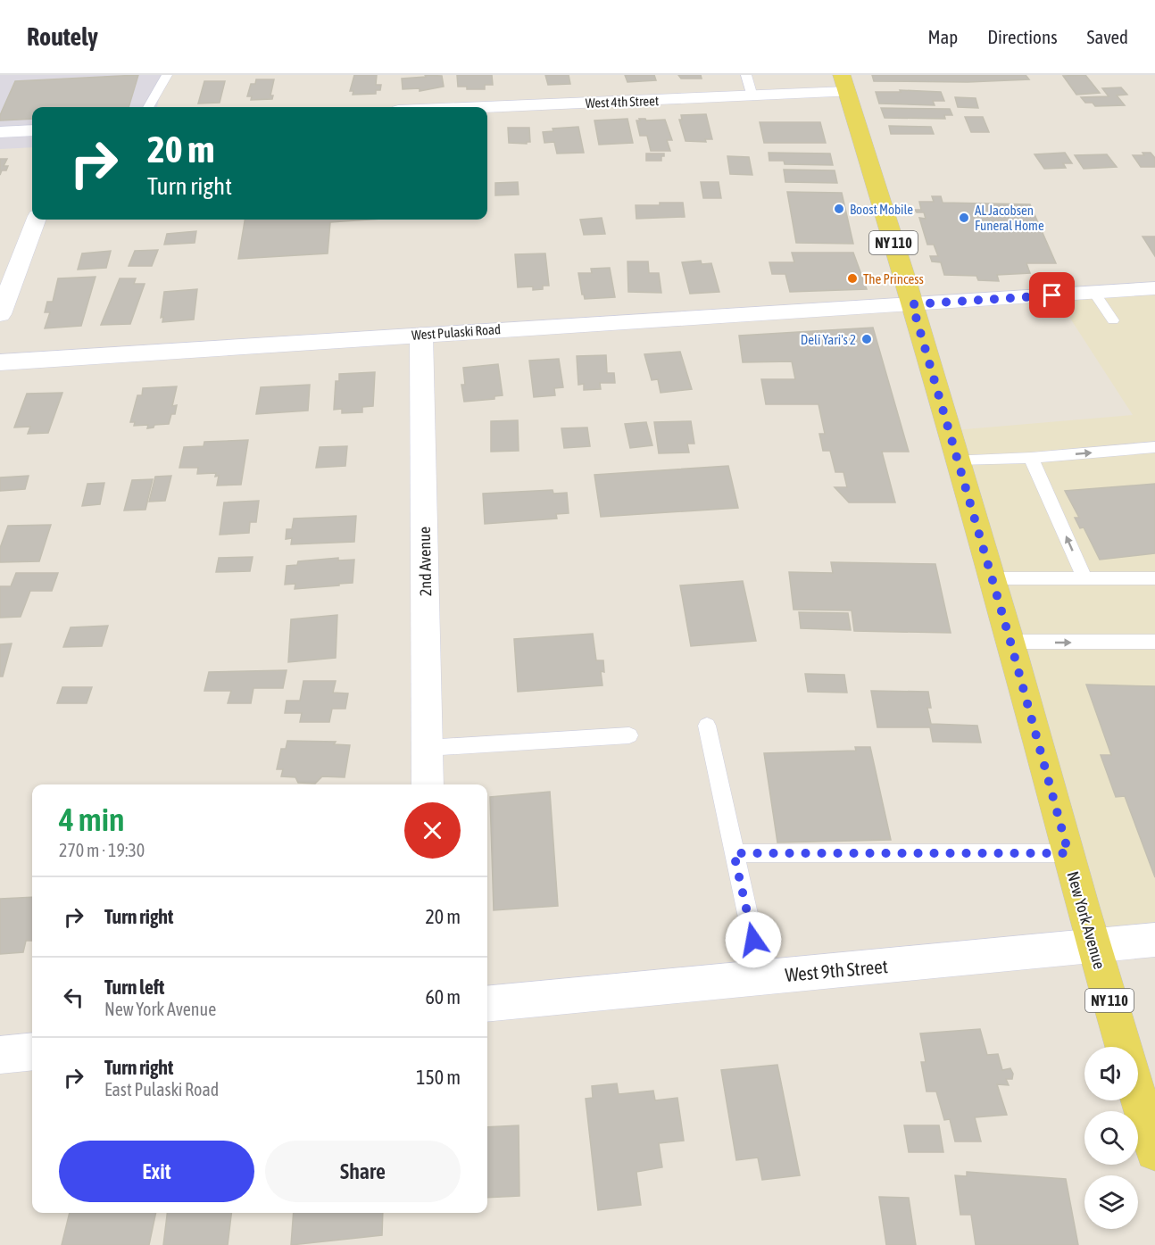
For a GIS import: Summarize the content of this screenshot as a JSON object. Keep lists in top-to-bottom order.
{
  "streets": {
    "main road": ["NY 110", "New York Avenue"],
    "street": [
      "West 4th Street",
      "West Pulaski Road",
      "2nd Avenue",
      "West 9th Street"
    ]
  },
  "crossings": [
    ["West 4th Street", "New York Avenue"],
    ["West Pulaski Road", "2nd Avenue"],
    ["West Pulaski Road", "New York Avenue"],
    ["New York Avenue", "West 9th Street"]
  ],
  "places": [
    "Boost Mobile",
    "AL Jacobsen Funeral Home",
    "The Princess",
    "Deli Yari's 2"
  ],
  "page": {
    "header": "Routely",
    "nav": ["Map", "Directions", "Saved"],
    "turn": ["20 m", "Turn right"],
    "heading": ["4 min", "270 m · 19:30"],
    "list": [
      {
        "name": "Turn right",
        "value": "20 m"
      },
      {
        "name": "Turn left",
        "note": "New York Avenue",
        "value": "60 m"
      },
      {
        "name": "Turn right",
        "note": "East Pulaski Road",
        "value": "150 m"
      }
    ],
    "buttons": ["Exit", "Share"]
  }
}
